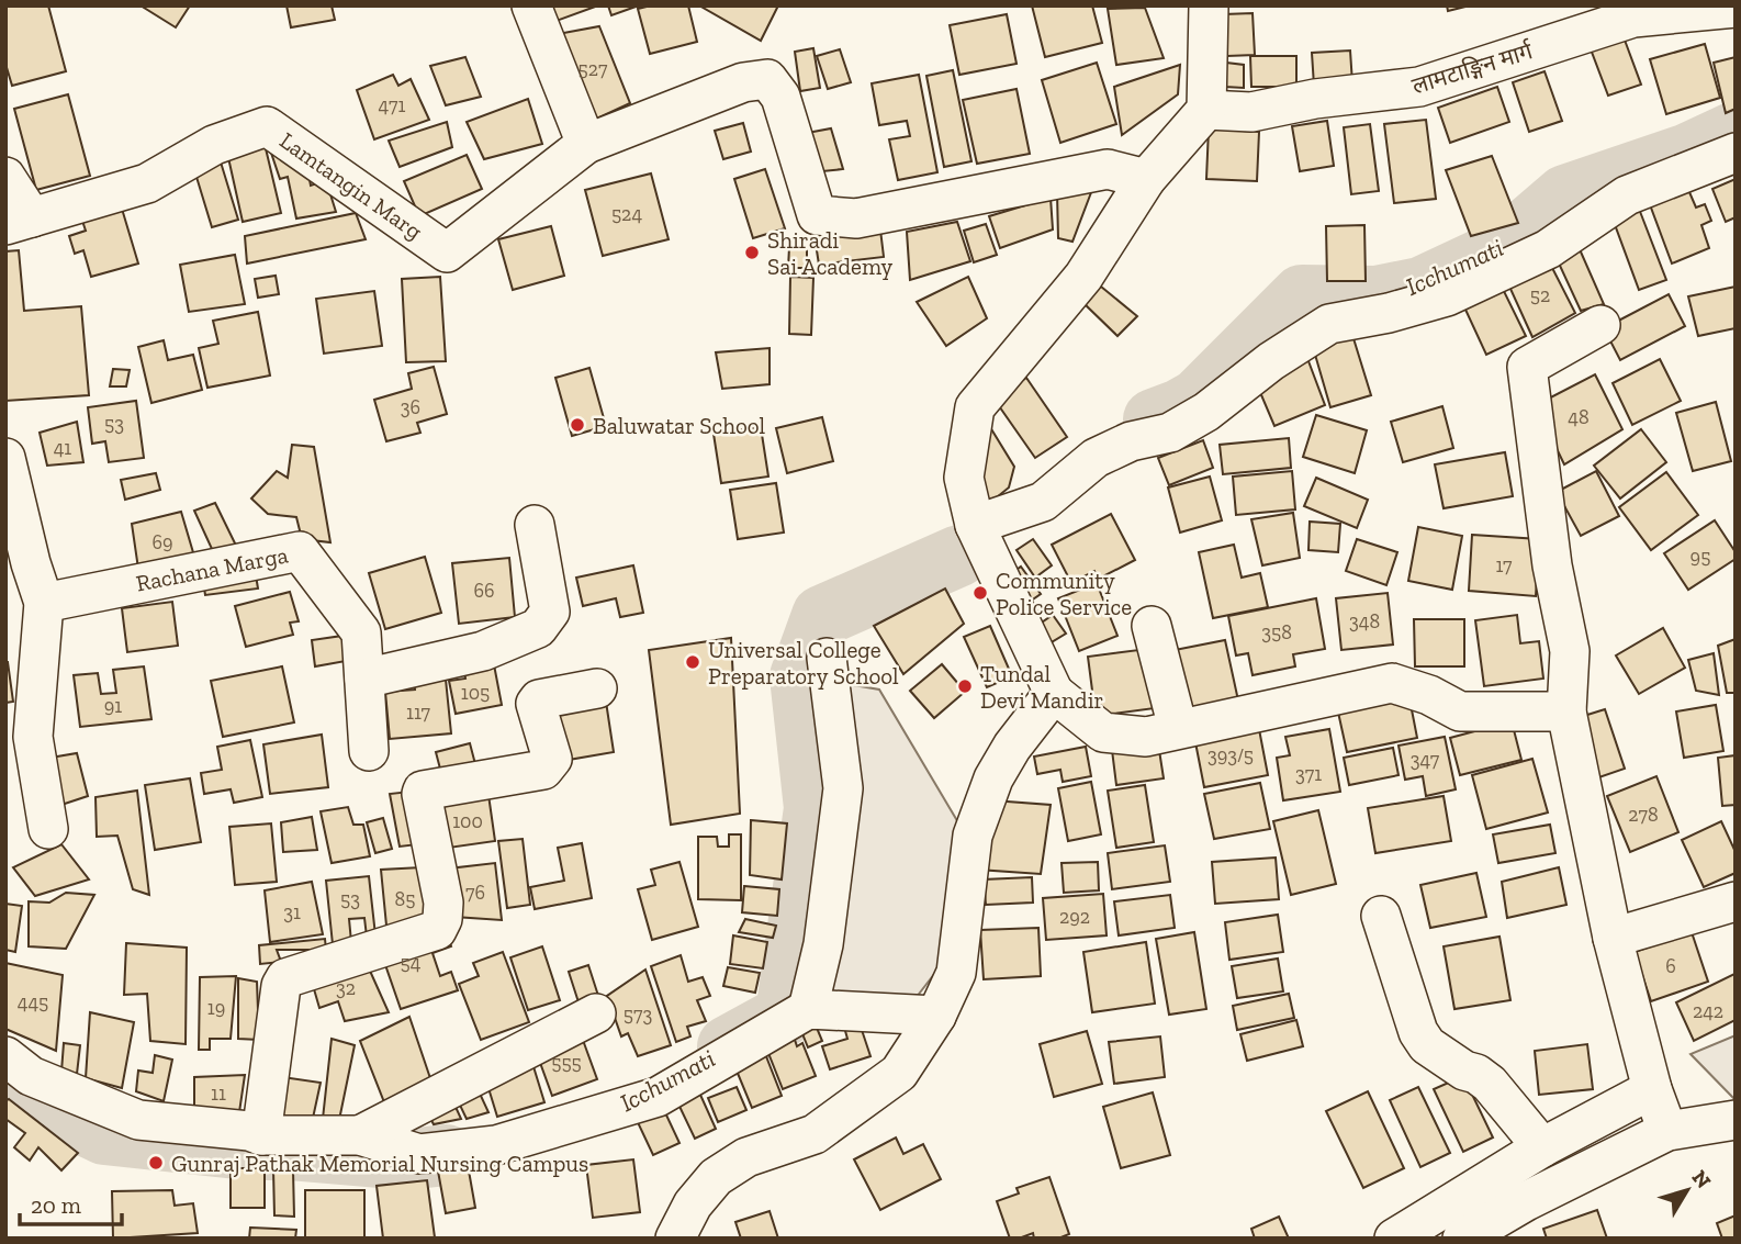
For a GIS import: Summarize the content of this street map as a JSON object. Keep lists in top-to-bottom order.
{
  "streets": {
    "street": ["लामटाङ्गिन मार्ग", "Lamtangin Marg", "Rachana Marga"]
  },
  "water": ["Icchumati"],
  "places": [
    "Shiradi Sai Academy",
    "Baluwatar School",
    "Community Police Service",
    "Universal College Preparatory School",
    "Tundal Devi Mandir",
    "Gunraj Pathak Memorial Nursing Campus"
  ],
  "house_numbers": [
    "527",
    "471",
    "524",
    "52",
    "36",
    "48",
    "53",
    "41",
    "69",
    "95",
    "17",
    "66",
    "348",
    "358",
    "105",
    "91",
    "117",
    "393/5",
    "347",
    "371",
    "278",
    "100",
    "76",
    "53",
    "85",
    "31",
    "292",
    "54",
    "6",
    "32",
    "445",
    "19",
    "242",
    "573",
    "555",
    "11"
  ],
  "scale_bar": "20 m",
  "north": "top right"
}
